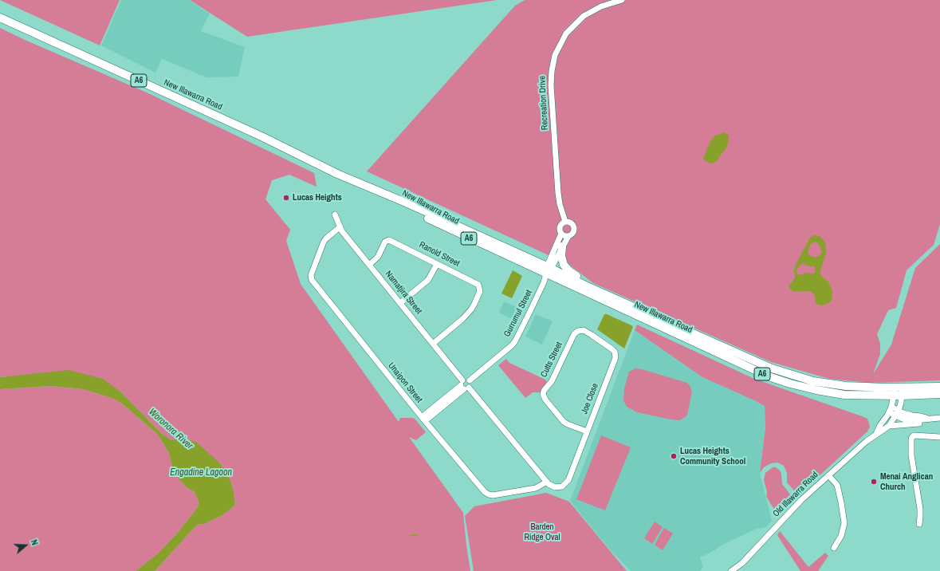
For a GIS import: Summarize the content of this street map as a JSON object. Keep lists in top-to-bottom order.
{
  "streets": {
    "highway": ["A6", "New Illawarra Road"],
    "street": [
      "Recreation Drive",
      "Ranold Street",
      "Namatjira Street",
      "Gurrumul Street",
      "Cutts Street",
      "Unaipon Street",
      "Joe Close",
      "Old Illawarra Road"
    ]
  },
  "crossings": [
    ["New Illawarra Road", "Gurrumul Street"],
    ["New Illawarra Road", "Old Illawarra Road"],
    ["Ranold Street", "Namatjira Street"],
    ["Namatjira Street", "Gurrumul Street"],
    ["Namatjira Street", "Unaipon Street"],
    ["Namatjira Street", "Joe Close"],
    ["Cutts Street", "Joe Close"]
  ],
  "water": ["Woronora River", "Engadine Lagoon"],
  "parks": ["Barden Ridge Oval"],
  "places": ["Lucas Heights", "Lucas Heights Community School", "Menai Anglican Church"],
  "north": "right"
}
